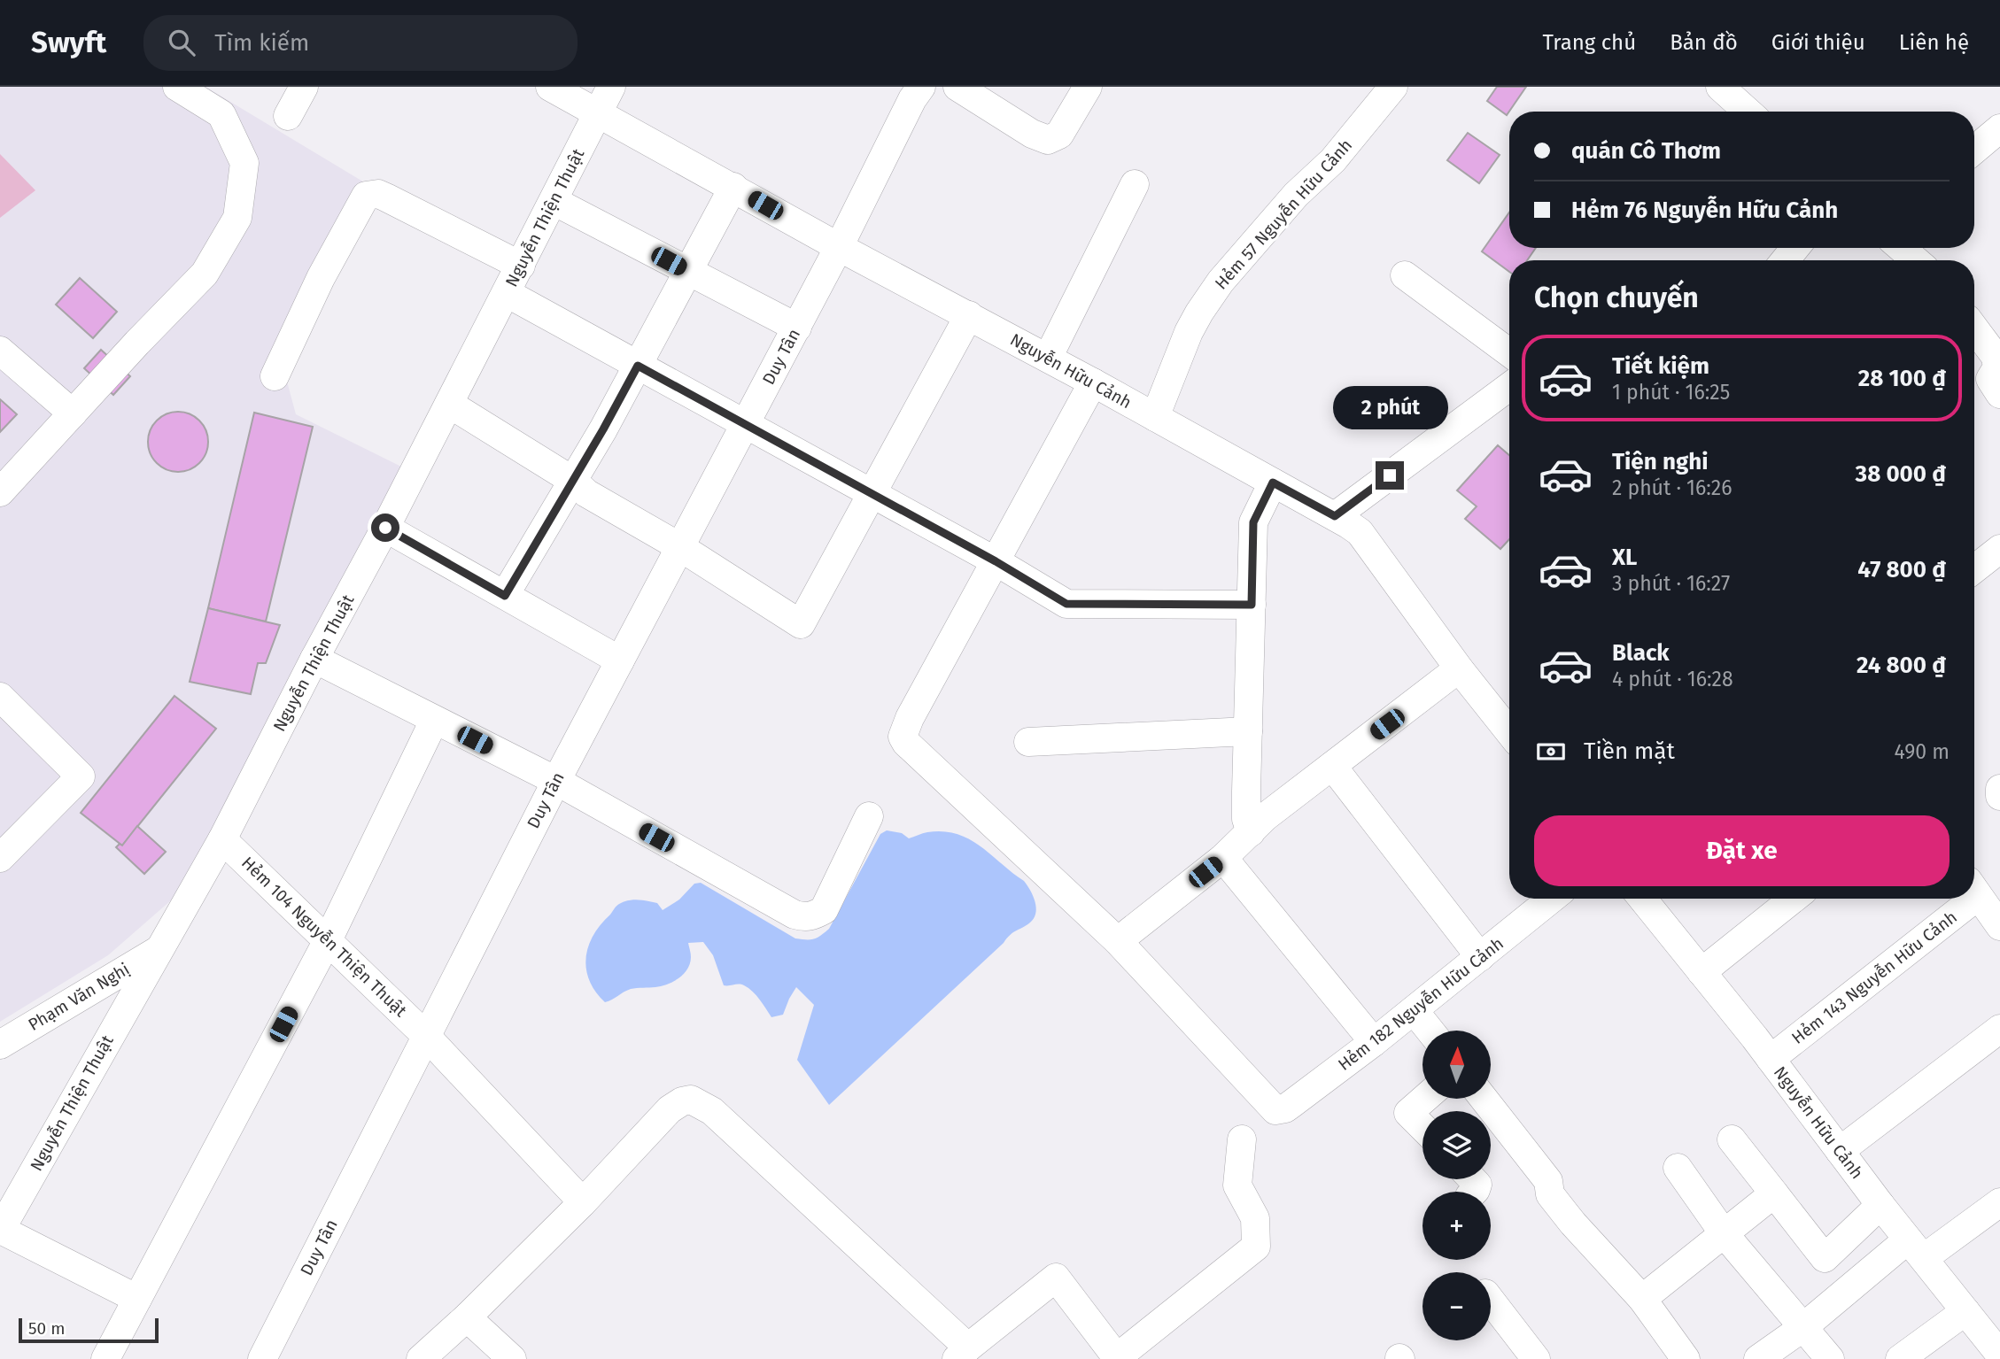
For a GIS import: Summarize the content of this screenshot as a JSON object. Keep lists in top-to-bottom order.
{
  "streets": {
    "street": [
      "Hẻm 57 Nguyễn Hữu Cảnh",
      "Nguyễn Thiện Thuật",
      "Duy Tân",
      "Nguyễn Hữu Cảnh",
      "Hẻm 104 Nguyễn Thiện Thuật",
      "Hẻm 143 Nguyễn Hữu Cảnh",
      "Phạm Văn Nghị",
      "Hẻm 182 Nguyễn Hữu Cảnh"
    ]
  },
  "crossings": [
    ["Hẻm 57 Nguyễn Hữu Cảnh", "Nguyễn Hữu Cảnh"],
    ["Nguyễn Thiện Thuật", "Nguyễn Hữu Cảnh"],
    ["Nguyễn Thiện Thuật", "Hẻm 104 Nguyễn Thiện Thuật"],
    ["Nguyễn Thiện Thuật", "Phạm Văn Nghị"],
    ["Duy Tân", "Nguyễn Hữu Cảnh"],
    ["Duy Tân", "Hẻm 104 Nguyễn Thiện Thuật"],
    ["Nguyễn Hữu Cảnh", "Hẻm 143 Nguyễn Hữu Cảnh"]
  ],
  "scale_bar": "50 m",
  "north": "top",
  "page": {
    "header": "Swyft",
    "search": "Tìm kiếm",
    "nav": [
      "Trang chủ",
      "Bản đồ",
      "Giới thiệu",
      "Liên hệ"
    ],
    "banner": ["quán Cô Thơm", "Hẻm 76 Nguyễn Hữu Cảnh"],
    "heading": "Chọn chuyến",
    "list": [
      {
        "name": "Tiết kiệm",
        "note": "1 phút · 16:25",
        "value": "28 100 ₫"
      },
      {
        "name": "Tiện nghi",
        "note": "2 phút · 16:26",
        "value": "38 000 ₫"
      },
      {
        "name": "XL",
        "note": "3 phút · 16:27",
        "value": "47 800 ₫"
      },
      {
        "name": "Black",
        "note": "4 phút · 16:28",
        "value": "24 800 ₫"
      }
    ],
    "bubble": "2 phút",
    "pay": ["Tiền mặt", "490 m"],
    "buttons": "Đặt xe",
    "map_buttons": ["+", "−"],
    "scale": "50 m"
  }
}
